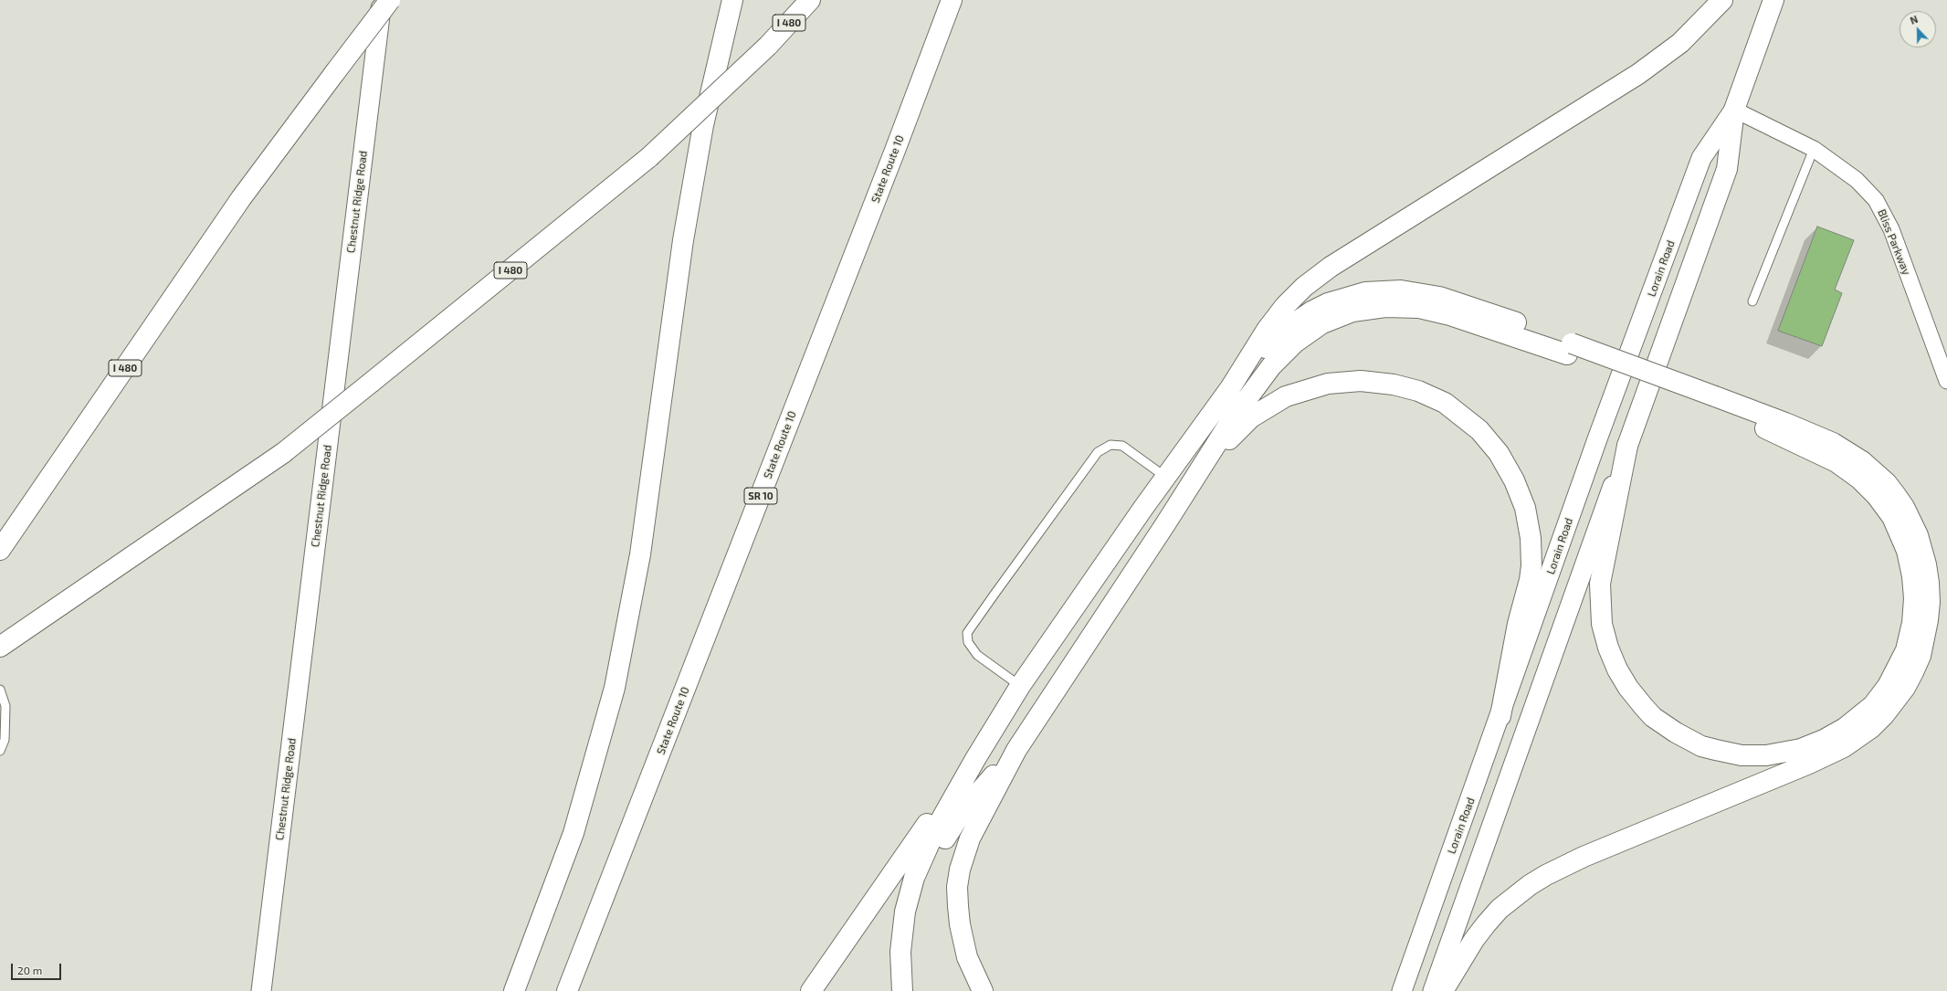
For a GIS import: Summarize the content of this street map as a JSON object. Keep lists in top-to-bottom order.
{
  "streets": {
    "main road": [
      "I 480",
      "State Route 10",
      "Lorain Road",
      "SR 10"
    ],
    "street": ["Chestnut Ridge Road", "Bliss Parkway"]
  },
  "crossings": [
    ["Bliss Parkway", "Lorain Road"]
  ],
  "scale_bar": "20 m",
  "north": "top"
}
